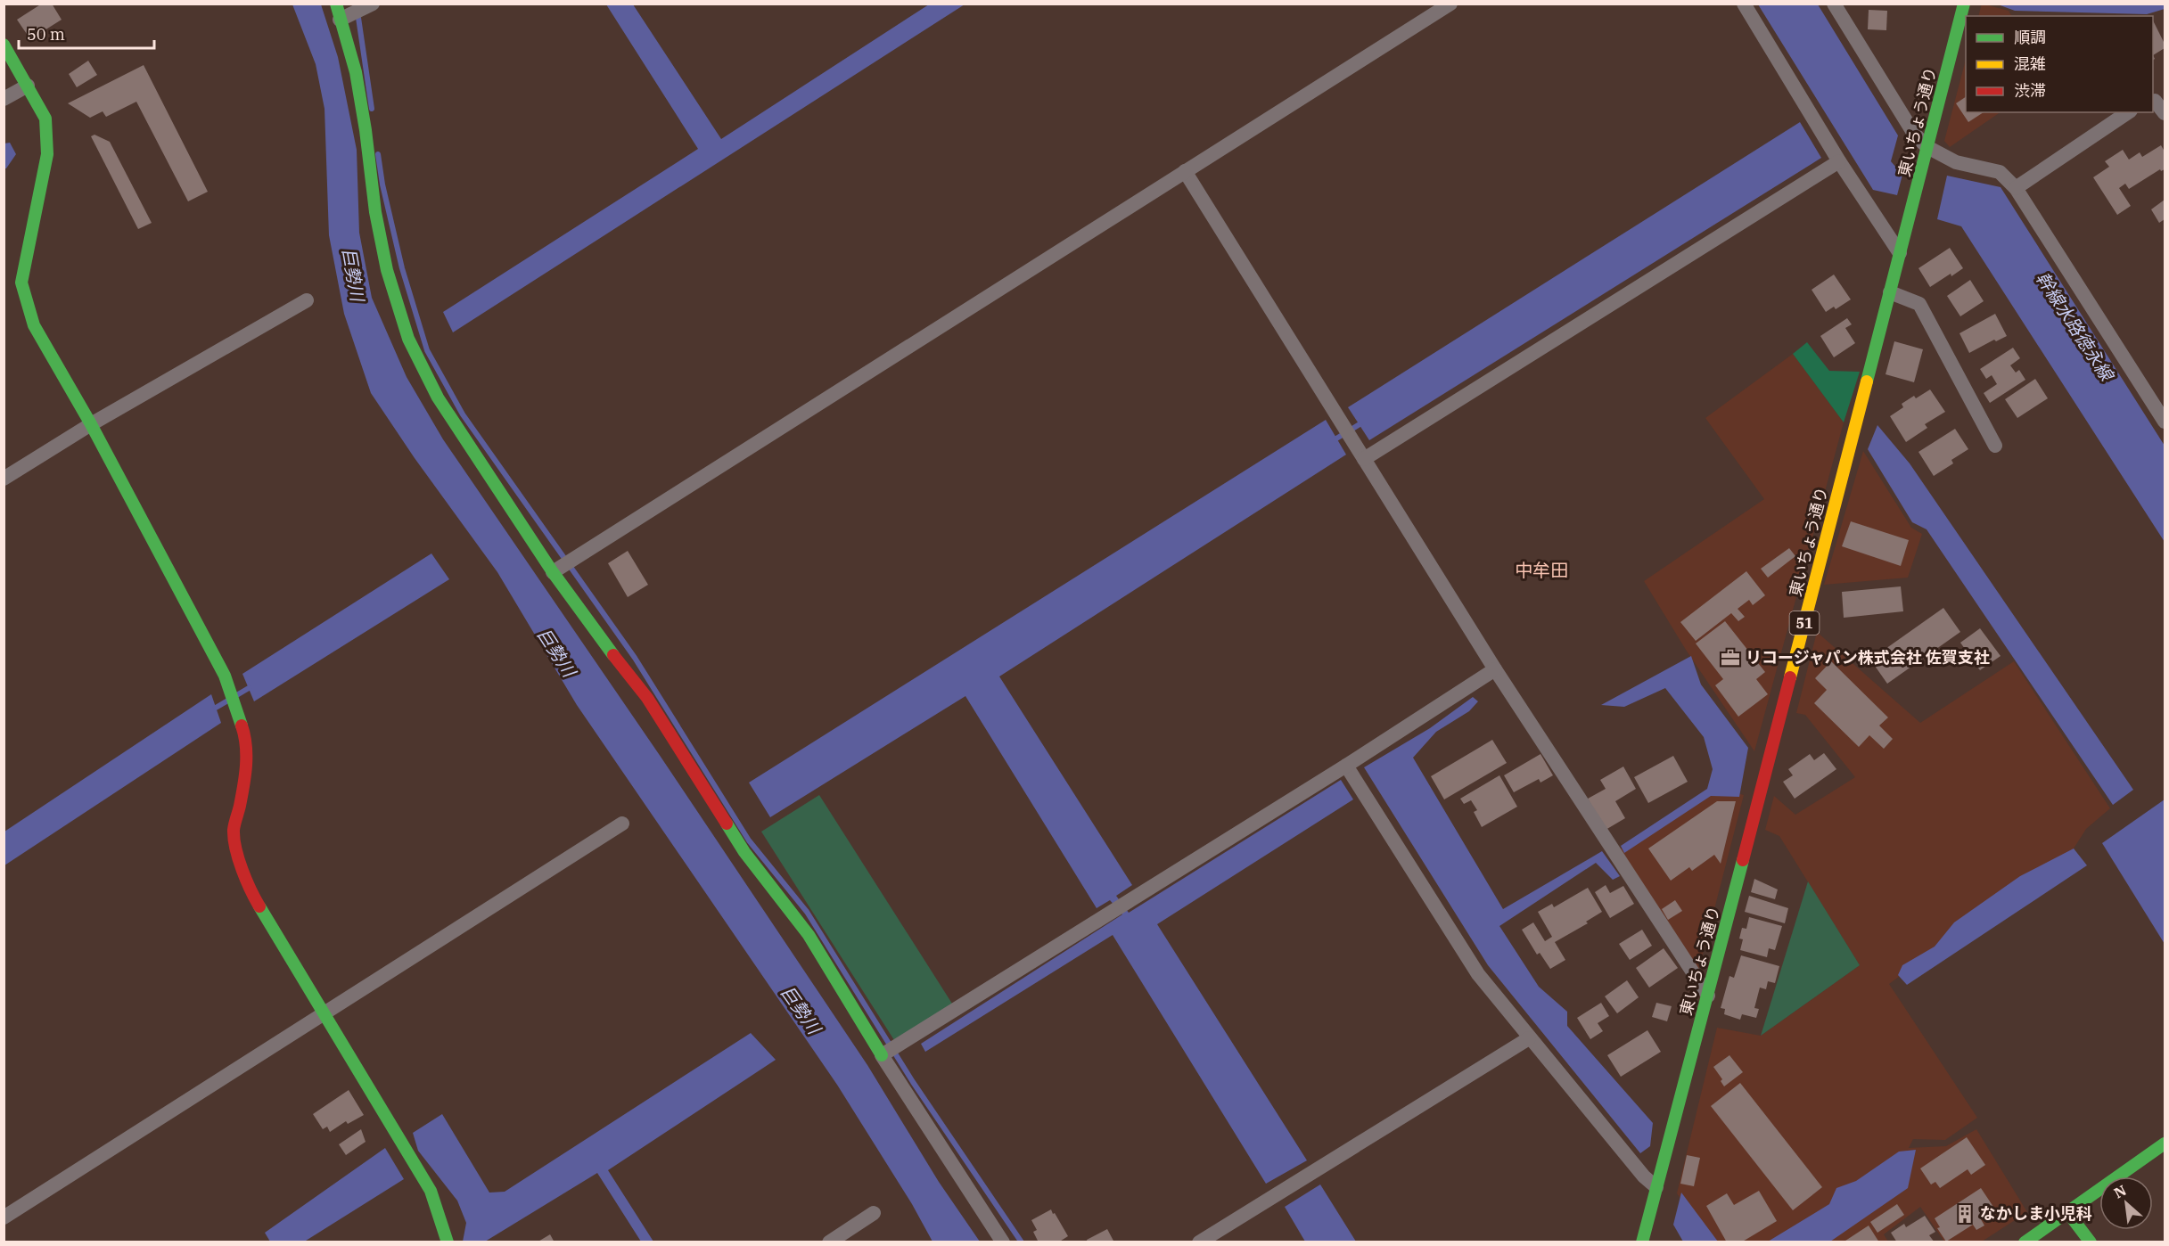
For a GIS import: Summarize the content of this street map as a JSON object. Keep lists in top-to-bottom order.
{
  "streets": {
    "street": ["東いちょう通り", "51"]
  },
  "districts": ["中牟田"],
  "water": ["巨勢川", "幹線水路徳永線"],
  "places": {
    "office": ["リコージャパン株式会社 佐賀支社"],
    "building": ["なかしま小児科"]
  },
  "legend": ["順調", "混雑", "渋滞"],
  "scale_bar": "50 m",
  "north": "top left"
}
